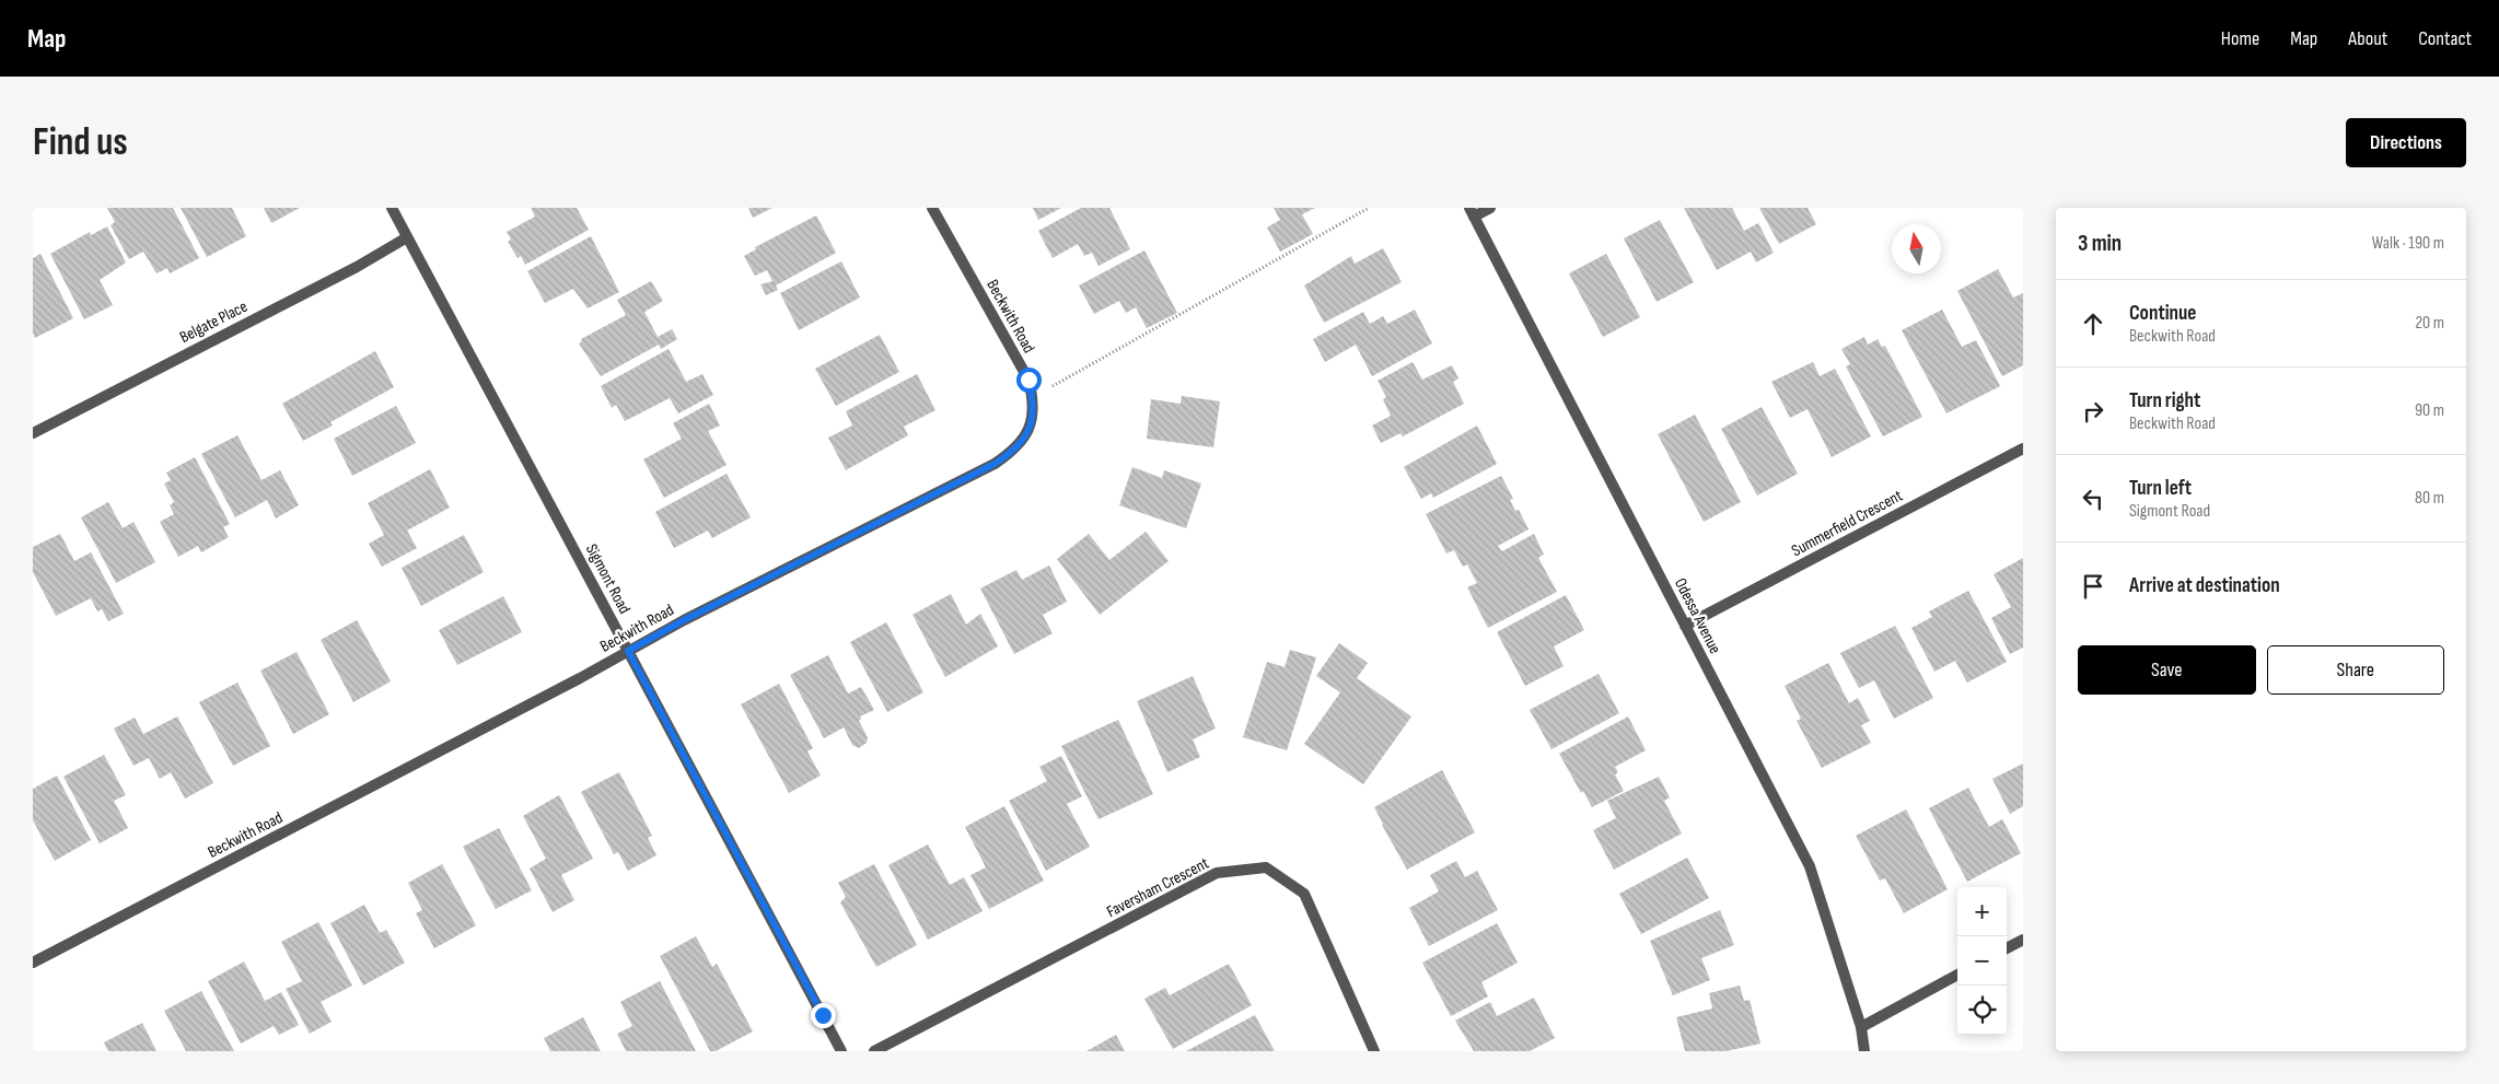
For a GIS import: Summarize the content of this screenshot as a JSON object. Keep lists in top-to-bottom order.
{
  "streets": {
    "street": [
      "Beckwith Road",
      "Belgate Place",
      "Summerfield Crescent",
      "Sigmont Road",
      "Odessa Avenue",
      "Faversham Crescent"
    ]
  },
  "crossings": [
    ["Beckwith Road", "Sigmont Road"],
    ["Belgate Place", "Sigmont Road"],
    ["Summerfield Crescent", "Odessa Avenue"]
  ],
  "north": "top",
  "page": {
    "header": "Map",
    "nav": [
      "Home",
      "Map",
      "About",
      "Contact"
    ],
    "buttons": [
      "Directions",
      ["Save", "Share"]
    ],
    "title": "Find us",
    "heading": ["3 min", "Walk · 190 m"],
    "list": [
      ["Continue", "Beckwith Road", "20 m"],
      ["Turn right", "Beckwith Road", "90 m"],
      ["Turn left", "Sigmont Road", "80 m"],
      "Arrive at destination"
    ],
    "map_buttons": ["+", "−"]
  }
}
